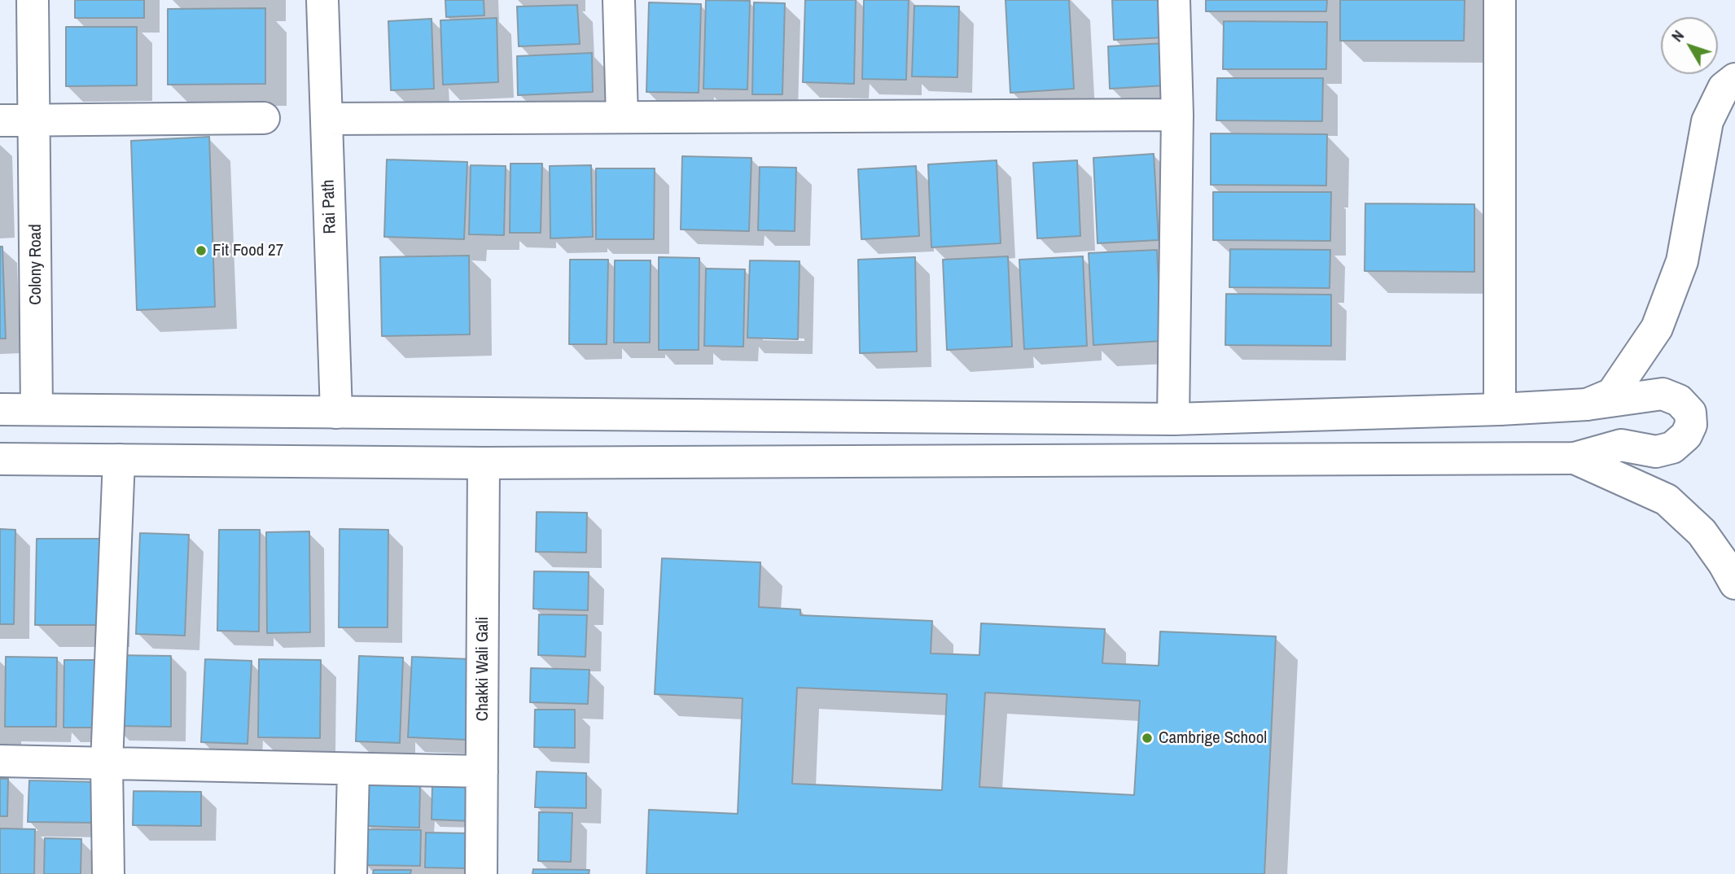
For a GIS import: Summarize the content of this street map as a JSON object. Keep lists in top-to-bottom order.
{
  "streets": {
    "street": ["Rai Path", "Colony Road", "Chakki Wali Gali"]
  },
  "places": ["Fit Food 27", "Cambrige School"],
  "north": "top left"
}
